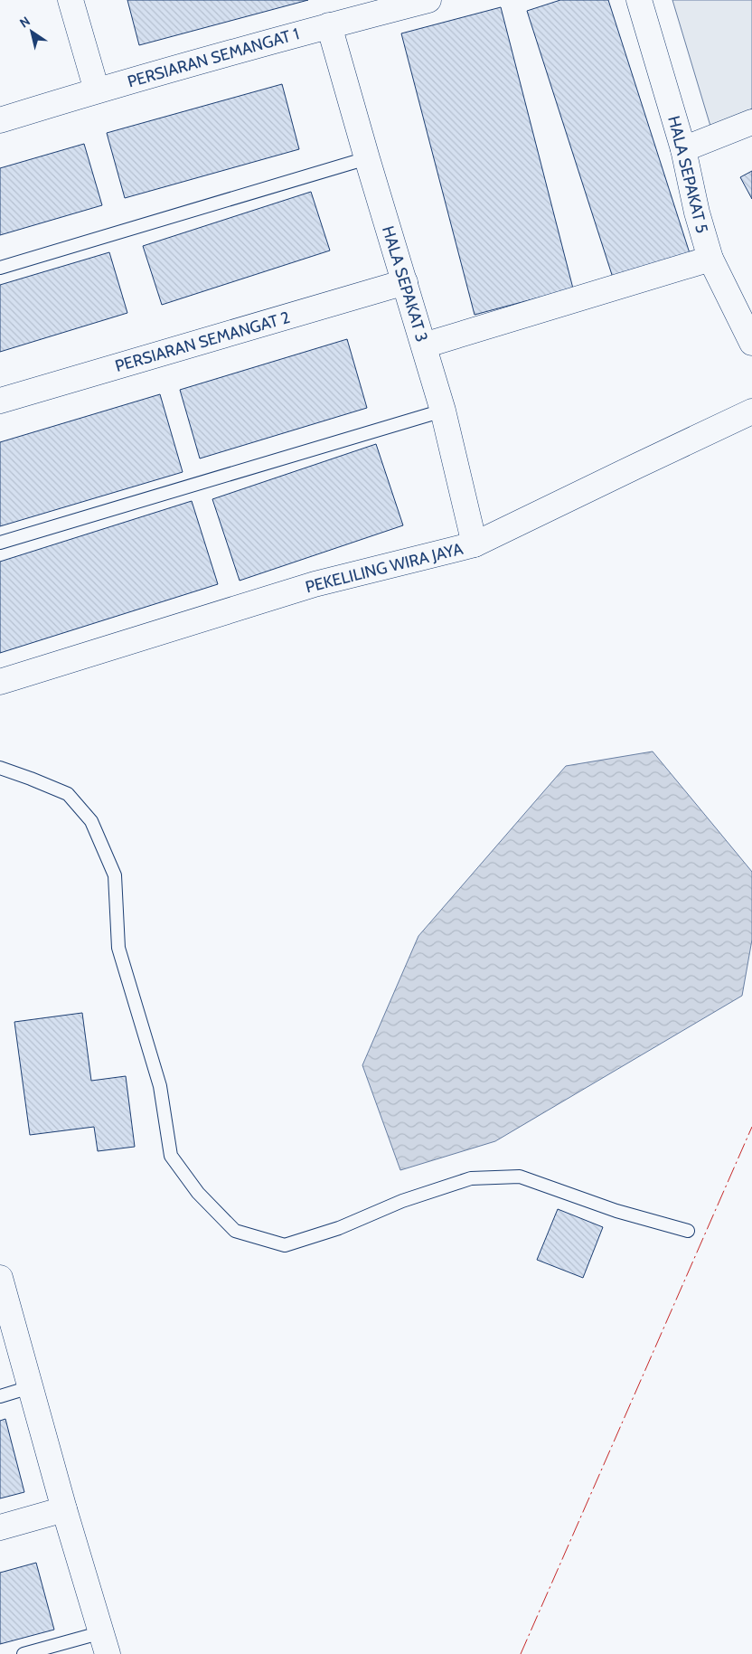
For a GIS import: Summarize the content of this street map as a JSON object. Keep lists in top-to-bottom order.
{
  "streets": {
    "street": [
      "PERSIARAN SEMANGAT 1",
      "HALA SEPAKAT 5",
      "HALA SEPAKAT 3",
      "PERSIARAN SEMANGAT 2",
      "PEKELILING WIRA JAYA"
    ]
  },
  "crossings": [
    ["PERSIARAN SEMANGAT 1", "HALA SEPAKAT 3"],
    ["HALA SEPAKAT 3", "PERSIARAN SEMANGAT 2"],
    ["HALA SEPAKAT 3", "PEKELILING WIRA JAYA"]
  ],
  "north": "top left"
}
